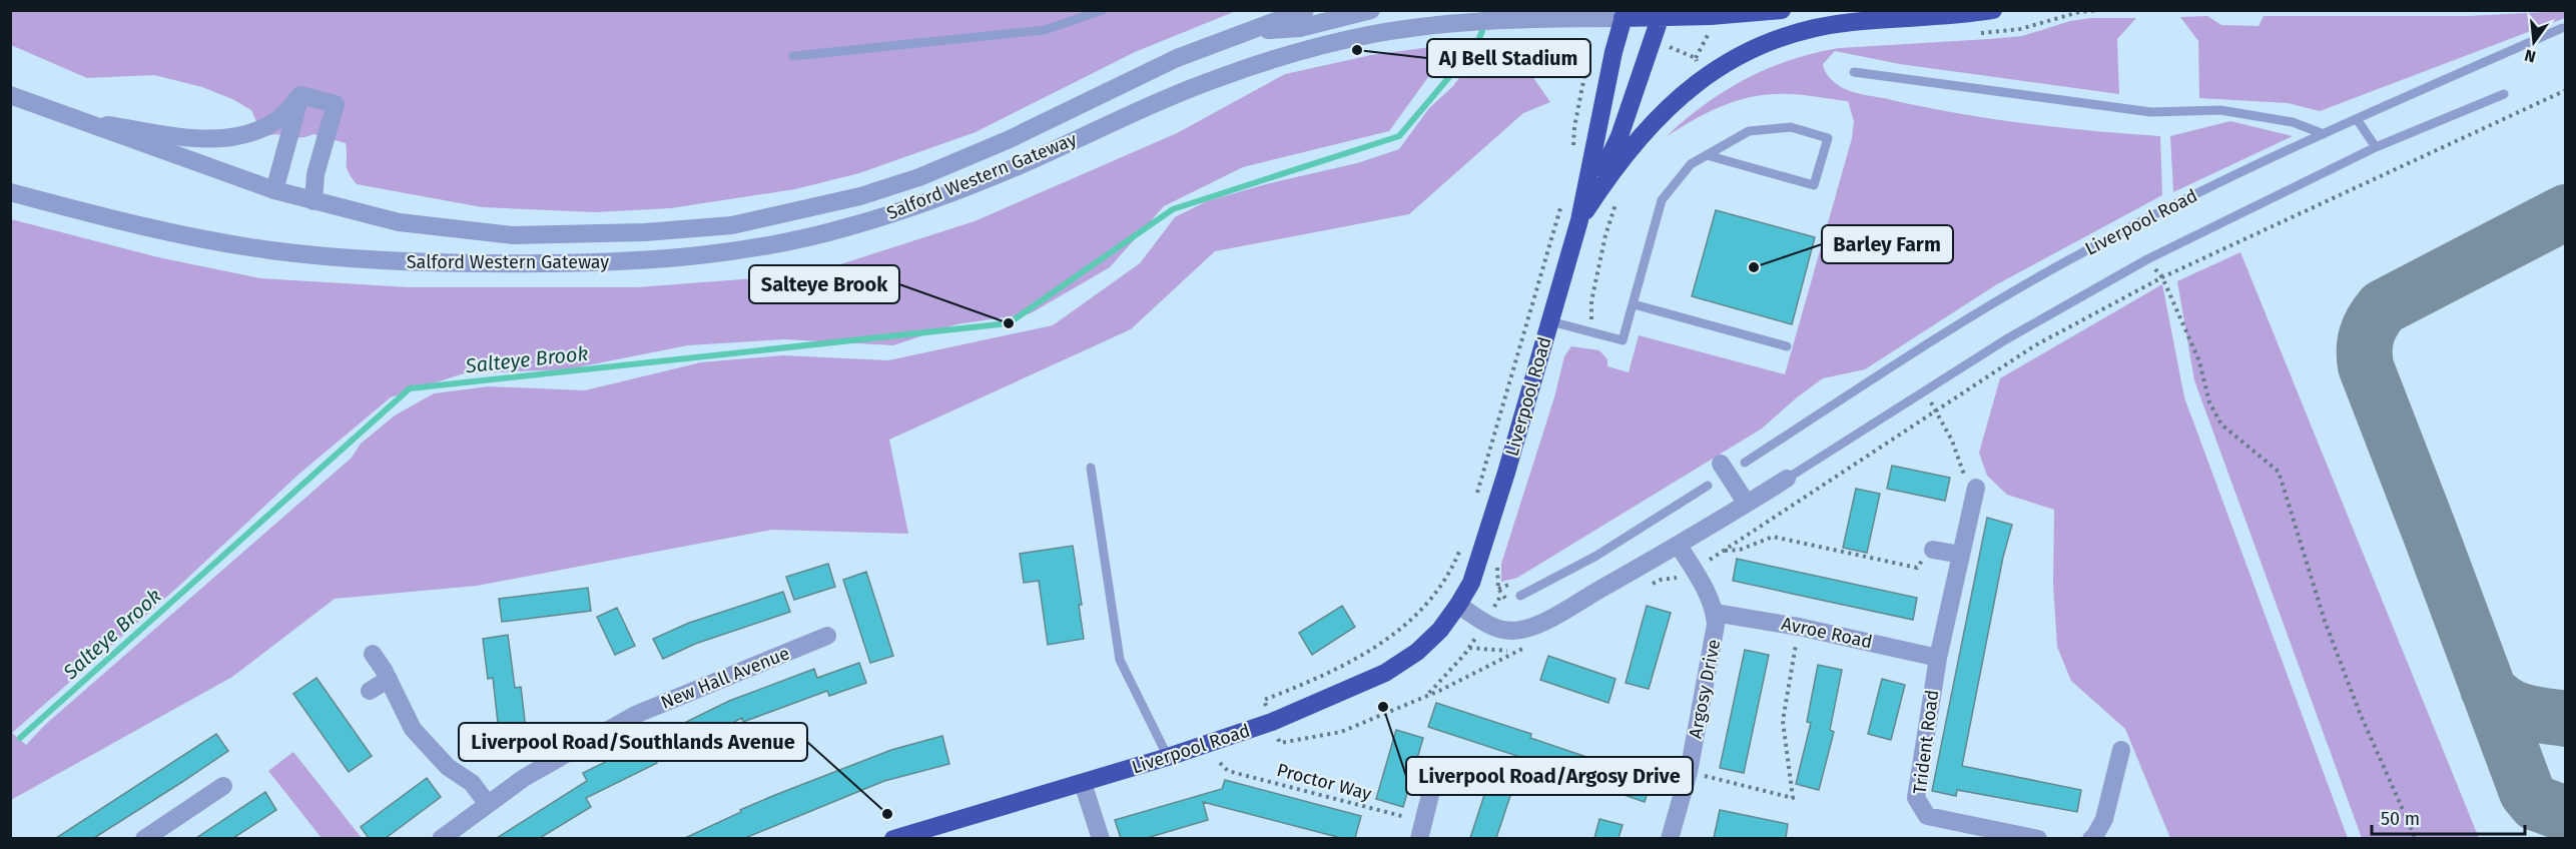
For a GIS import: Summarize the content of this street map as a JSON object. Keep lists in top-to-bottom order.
{
  "streets": {
    "highway": ["Liverpool Road"],
    "street": [
      "Salford Western Gateway",
      "Avroe Road",
      "New Hall Avenue",
      "Argosy Drive",
      "Trident Road"
    ],
    "path": ["Proctor Way"]
  },
  "crossings": [
    ["Salford Western Gateway", "Liverpool Road"],
    ["Avroe Road", "Argosy Drive"],
    ["Avroe Road", "Trident Road"]
  ],
  "water": ["Salteye Brook"],
  "places": [
    "AJ Bell Stadium",
    "Barley Farm",
    "Salteye Brook",
    "Liverpool Road/Argosy Drive",
    "Liverpool Road/Southlands Avenue"
  ],
  "scale_bar": "50 m",
  "north": "bottom"
}
